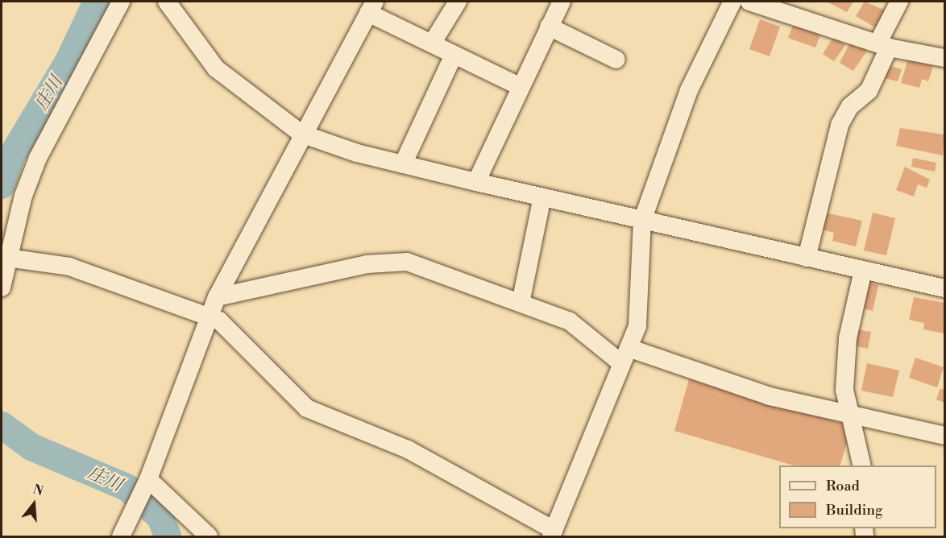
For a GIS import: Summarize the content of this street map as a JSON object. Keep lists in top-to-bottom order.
{
  "water": ["庄川"],
  "legend": ["Road", "Building"],
  "north": "top"
}
